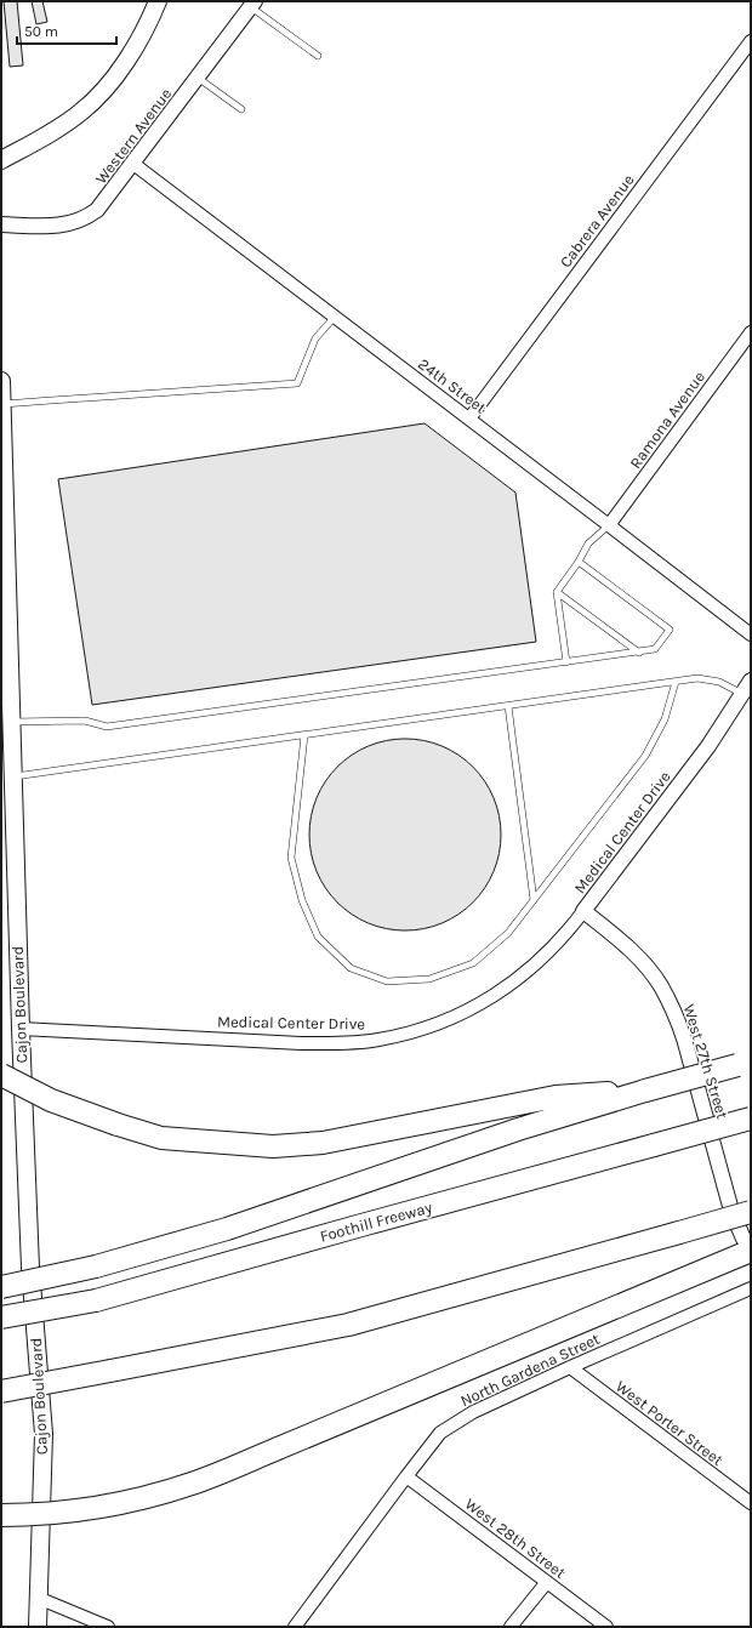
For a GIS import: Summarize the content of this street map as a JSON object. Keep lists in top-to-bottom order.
{
  "streets": {
    "highway": ["Foothill Freeway"],
    "main road": ["Cajon Boulevard"],
    "street": [
      "Western Avenue",
      "Cabrera Avenue",
      "24th Street",
      "Ramona Avenue",
      "Medical Center Drive",
      "West 27th Street",
      "North Gardena Street",
      "West Porter Street",
      "West 28th Street"
    ]
  },
  "crossings": [
    ["Western Avenue", "24th Street"],
    ["Cabrera Avenue", "24th Street"],
    ["24th Street", "Ramona Avenue"],
    ["Medical Center Drive", "Cajon Boulevard"],
    ["Medical Center Drive", "West 27th Street"],
    ["North Gardena Street", "West Porter Street"],
    ["North Gardena Street", "West 28th Street"]
  ],
  "scale_bar": "50 m"
}
